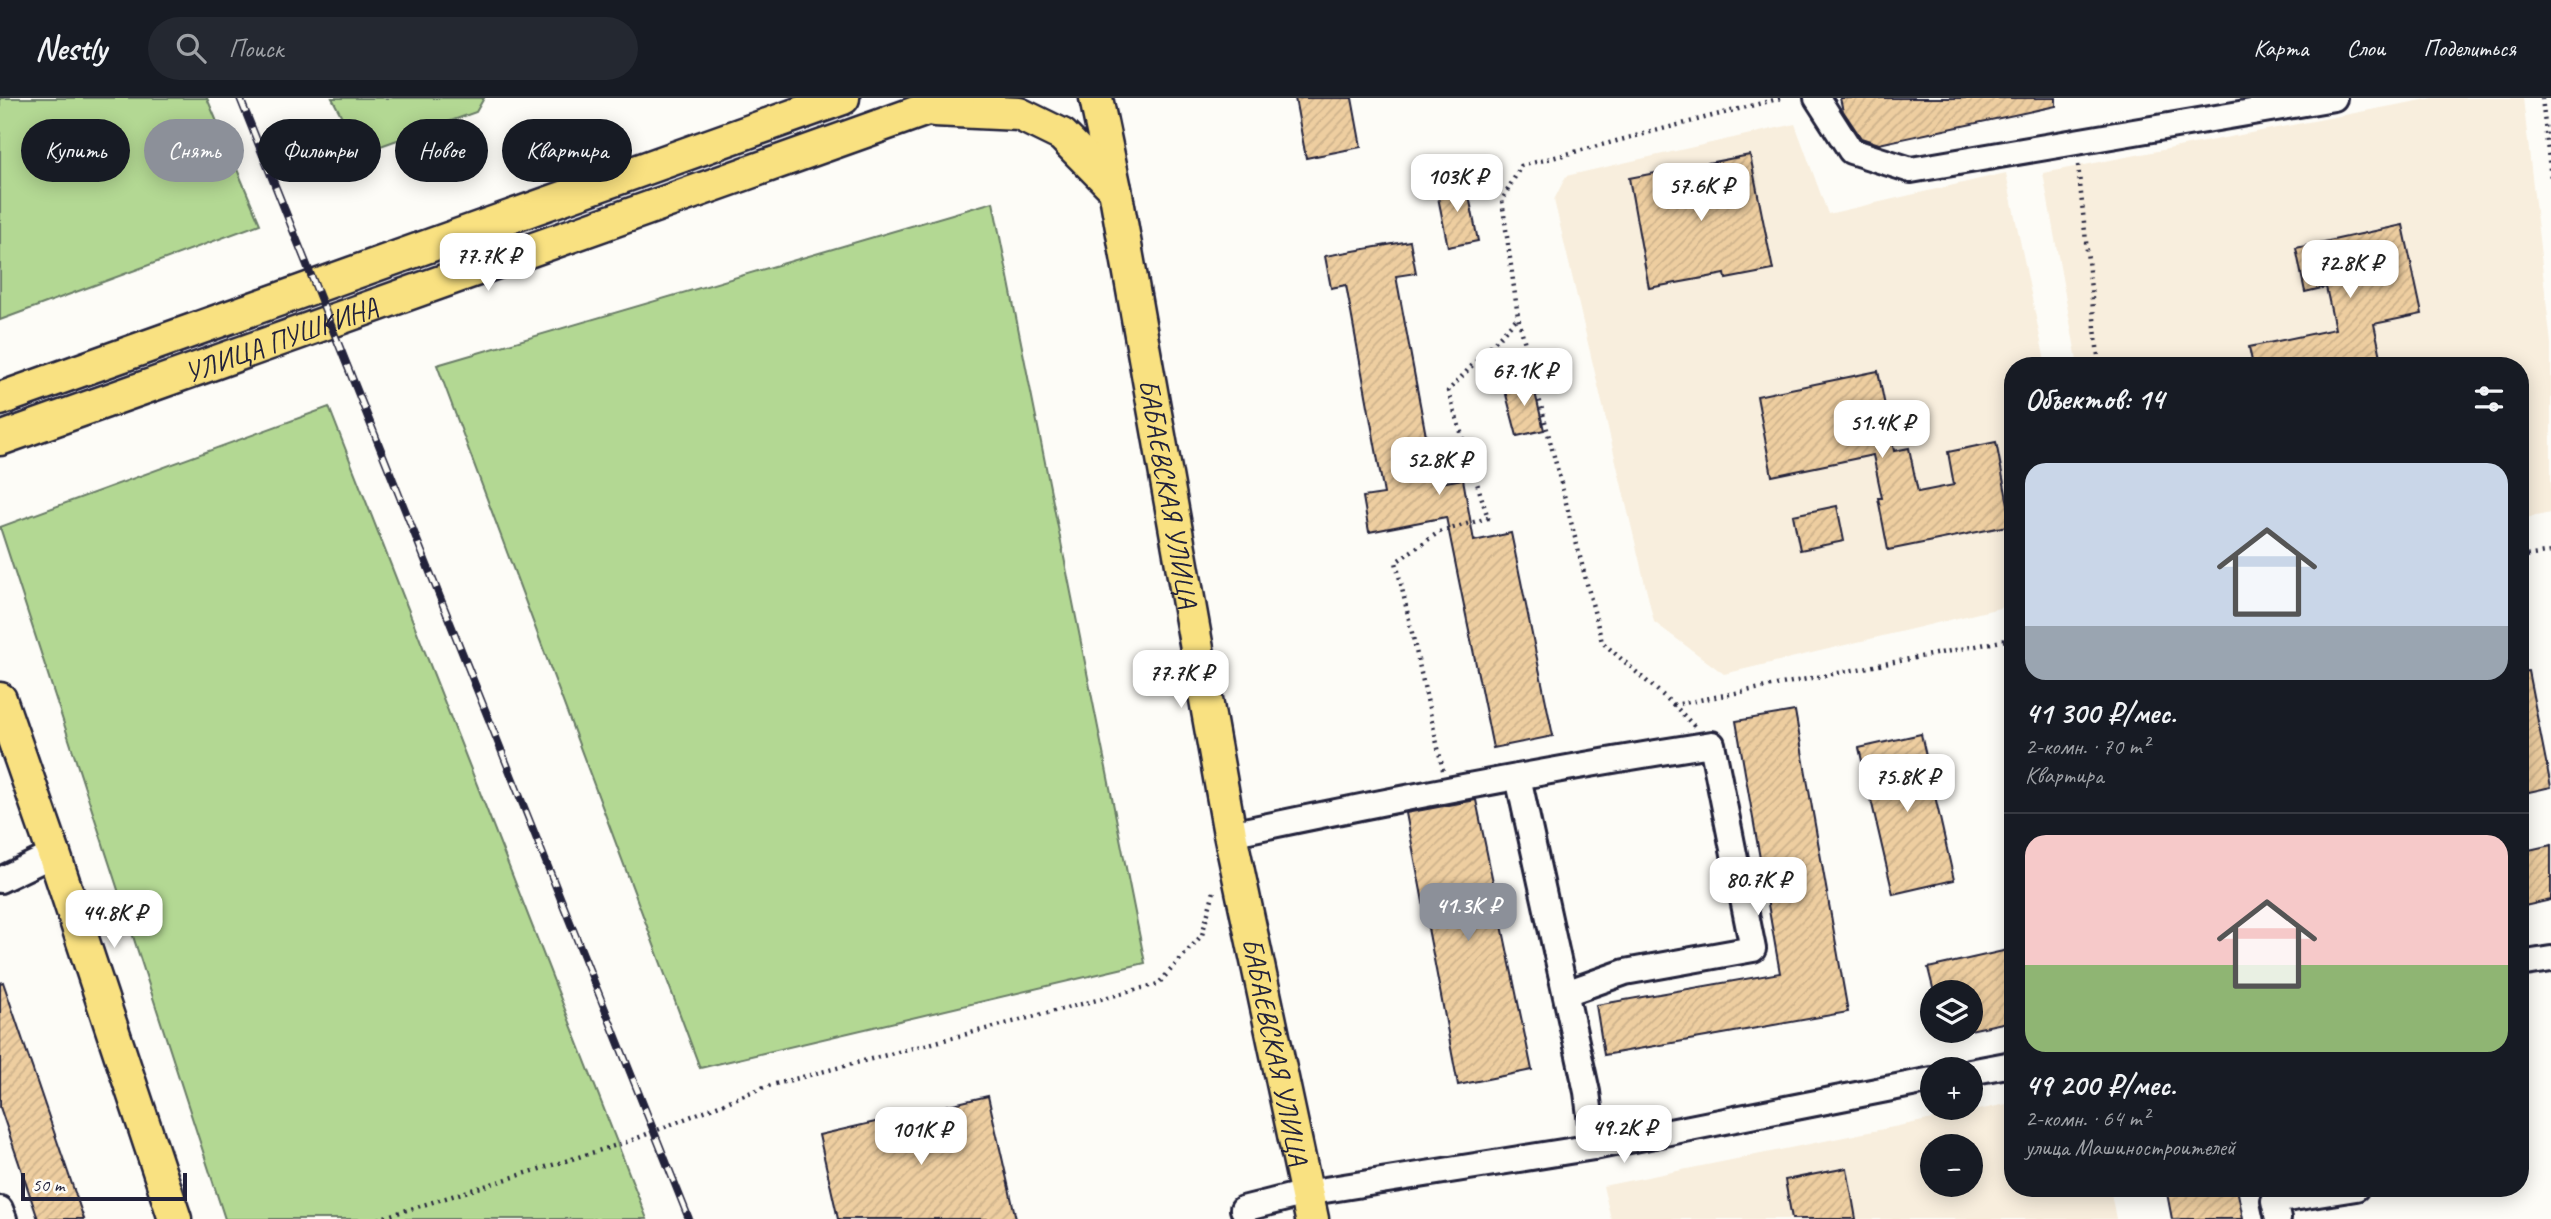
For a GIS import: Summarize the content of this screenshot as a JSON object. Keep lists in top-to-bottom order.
{
  "streets": {
    "main road": ["УЛИЦА ПУШКИНА", "БАБАЕВСКАЯ УЛИЦА"]
  },
  "scale_bar": "50 m",
  "page": {
    "header": "Nestly",
    "search": "Поиск",
    "nav": ["Карта", "Слои", "Поделиться"],
    "chip": [
      "Купить",
      "Снять",
      "Фильтры",
      "Новое",
      "Квартира"
    ],
    "price": [
      "103K ₽",
      "57.6K ₽",
      "77.7K ₽",
      "72.8K ₽",
      "67.1K ₽",
      "51.4K ₽",
      "52.8K ₽",
      "77.7K ₽",
      "75.8K ₽",
      "80.7K ₽",
      "41.3K ₽",
      "44.8K ₽",
      "49.2K ₽",
      "101K ₽"
    ],
    "heading": "Объектов: 14",
    "list": [
      {
        "name": "41 300 ₽/мес.",
        "note": "2-комн. · 70 m² · Квартира"
      },
      {
        "name": "49 200 ₽/мес.",
        "note": "2-комн. · 64 m² · улица Машиностроителей"
      }
    ],
    "map_buttons": ["+", "−"],
    "scale": "50 m"
  }
}
